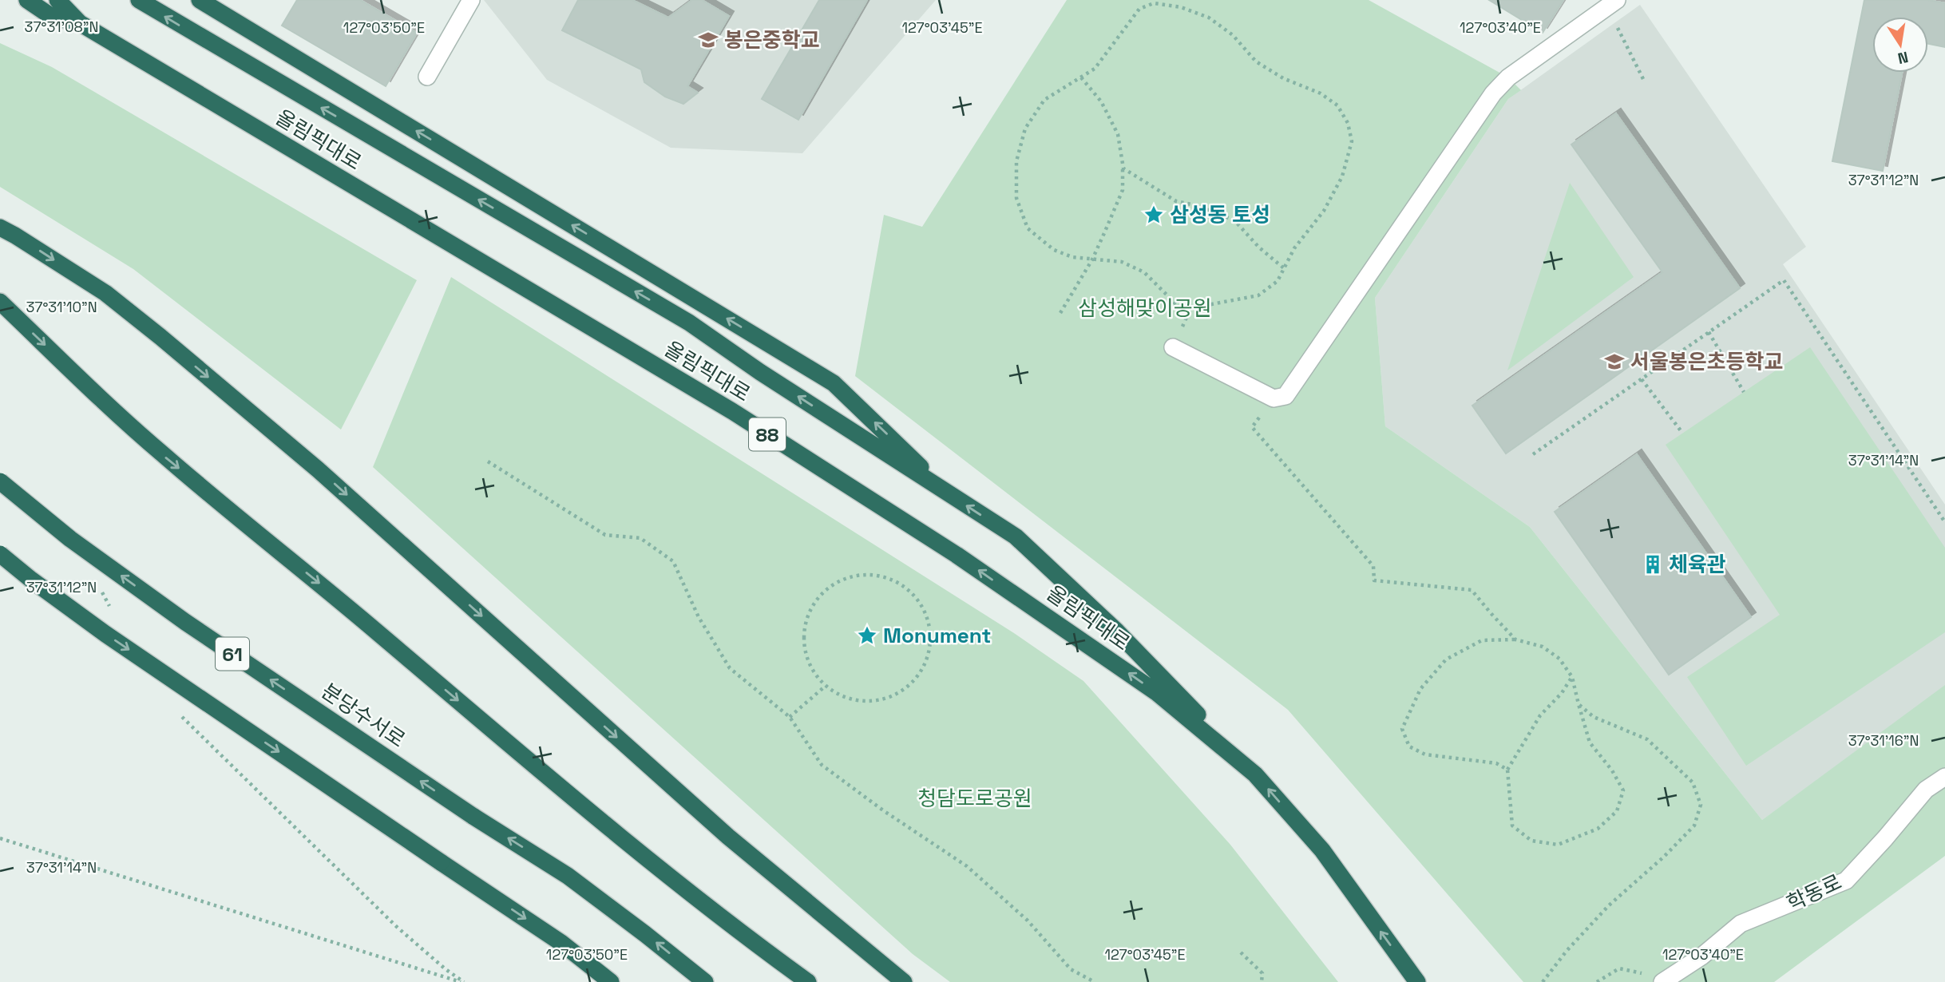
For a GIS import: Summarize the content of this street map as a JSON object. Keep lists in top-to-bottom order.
{
  "streets": {
    "highway": [
      "올림픽대로",
      "88",
      "61",
      "분당수서로"
    ],
    "street": ["학동로"]
  },
  "parks": ["삼성해맞이공원", "청담도로공원"],
  "places": {
    "school or university": ["봉은중학교", "서울봉은초등학교"],
    "place": ["삼성동 토성", "Monument"],
    "building": ["체육관"]
  },
  "north": "bottom",
  "coordinates": [
    "37°31'08\"N",
    "127°03'50\"E",
    "127°03'45\"E",
    "127°03'40\"E",
    "37°31'12\"N",
    "37°31'10\"N",
    "37°31'14\"N",
    "37°31'16\"N"
  ]
}
